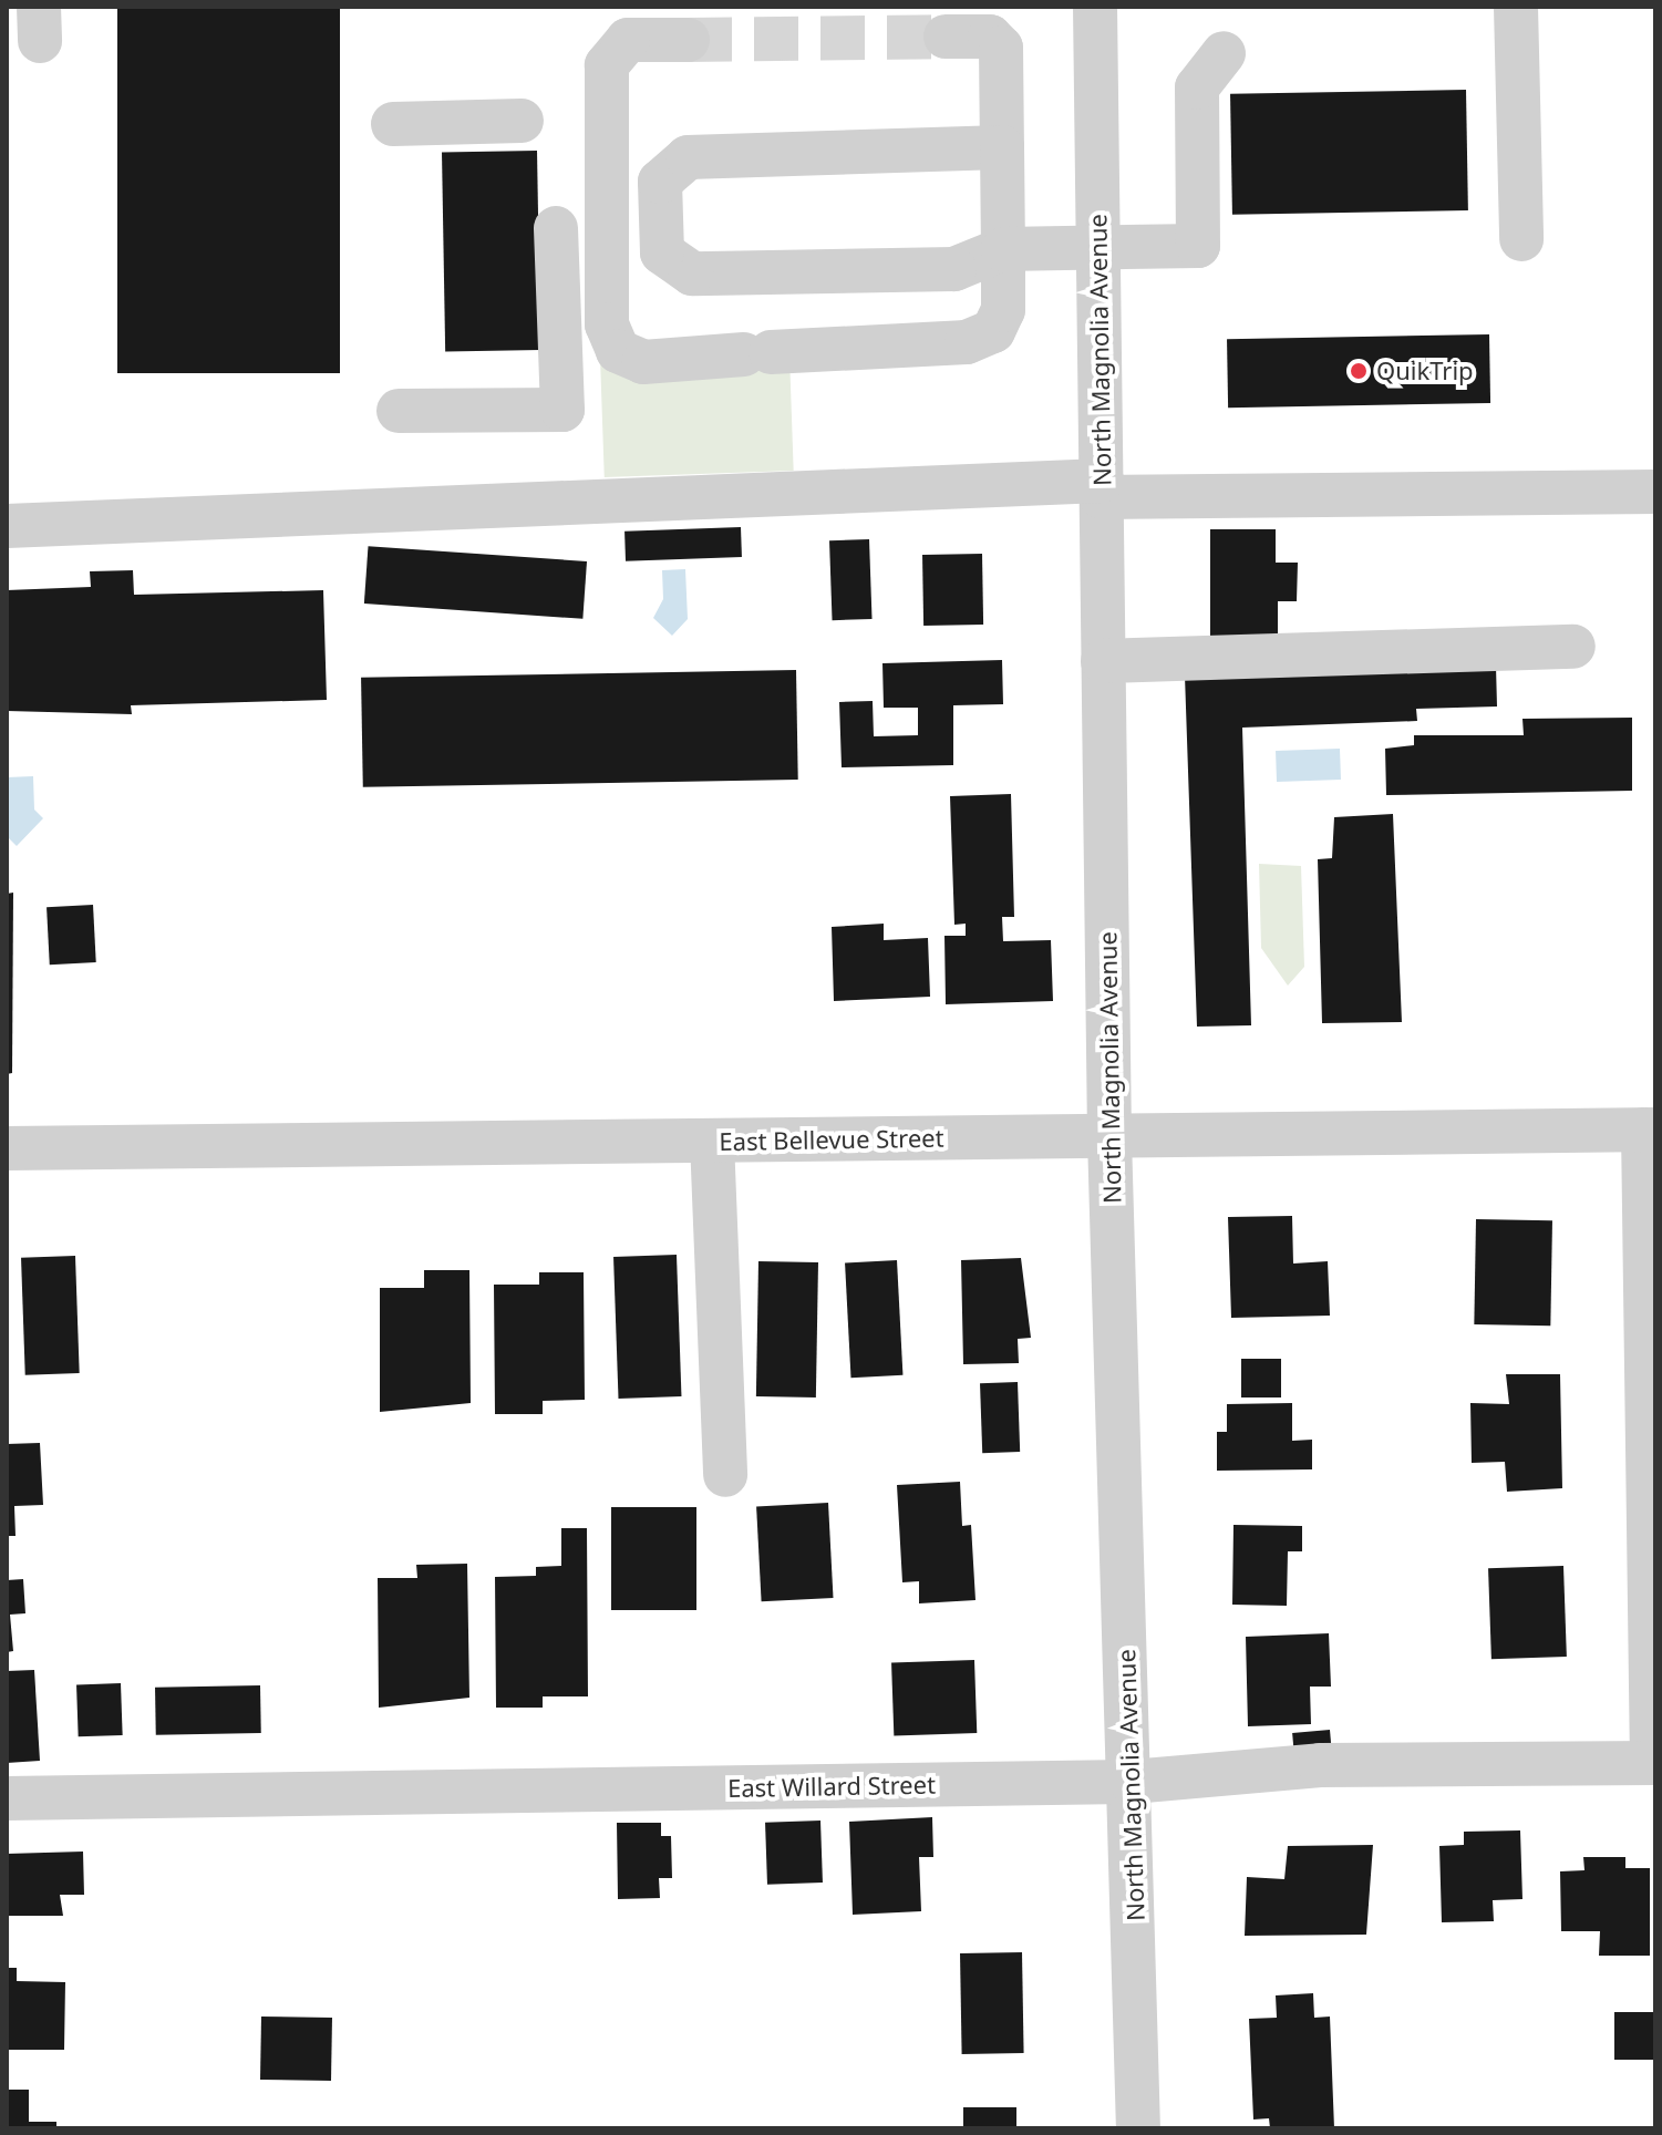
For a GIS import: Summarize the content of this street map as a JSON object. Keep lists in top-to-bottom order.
{
  "streets": {
    "street": ["North Magnolia Avenue", "East Bellevue Street", "East Willard Street"]
  },
  "crossings": [
    ["North Magnolia Avenue", "East Bellevue Street"],
    ["North Magnolia Avenue", "East Willard Street"]
  ],
  "places": ["QuikTrip"]
}
